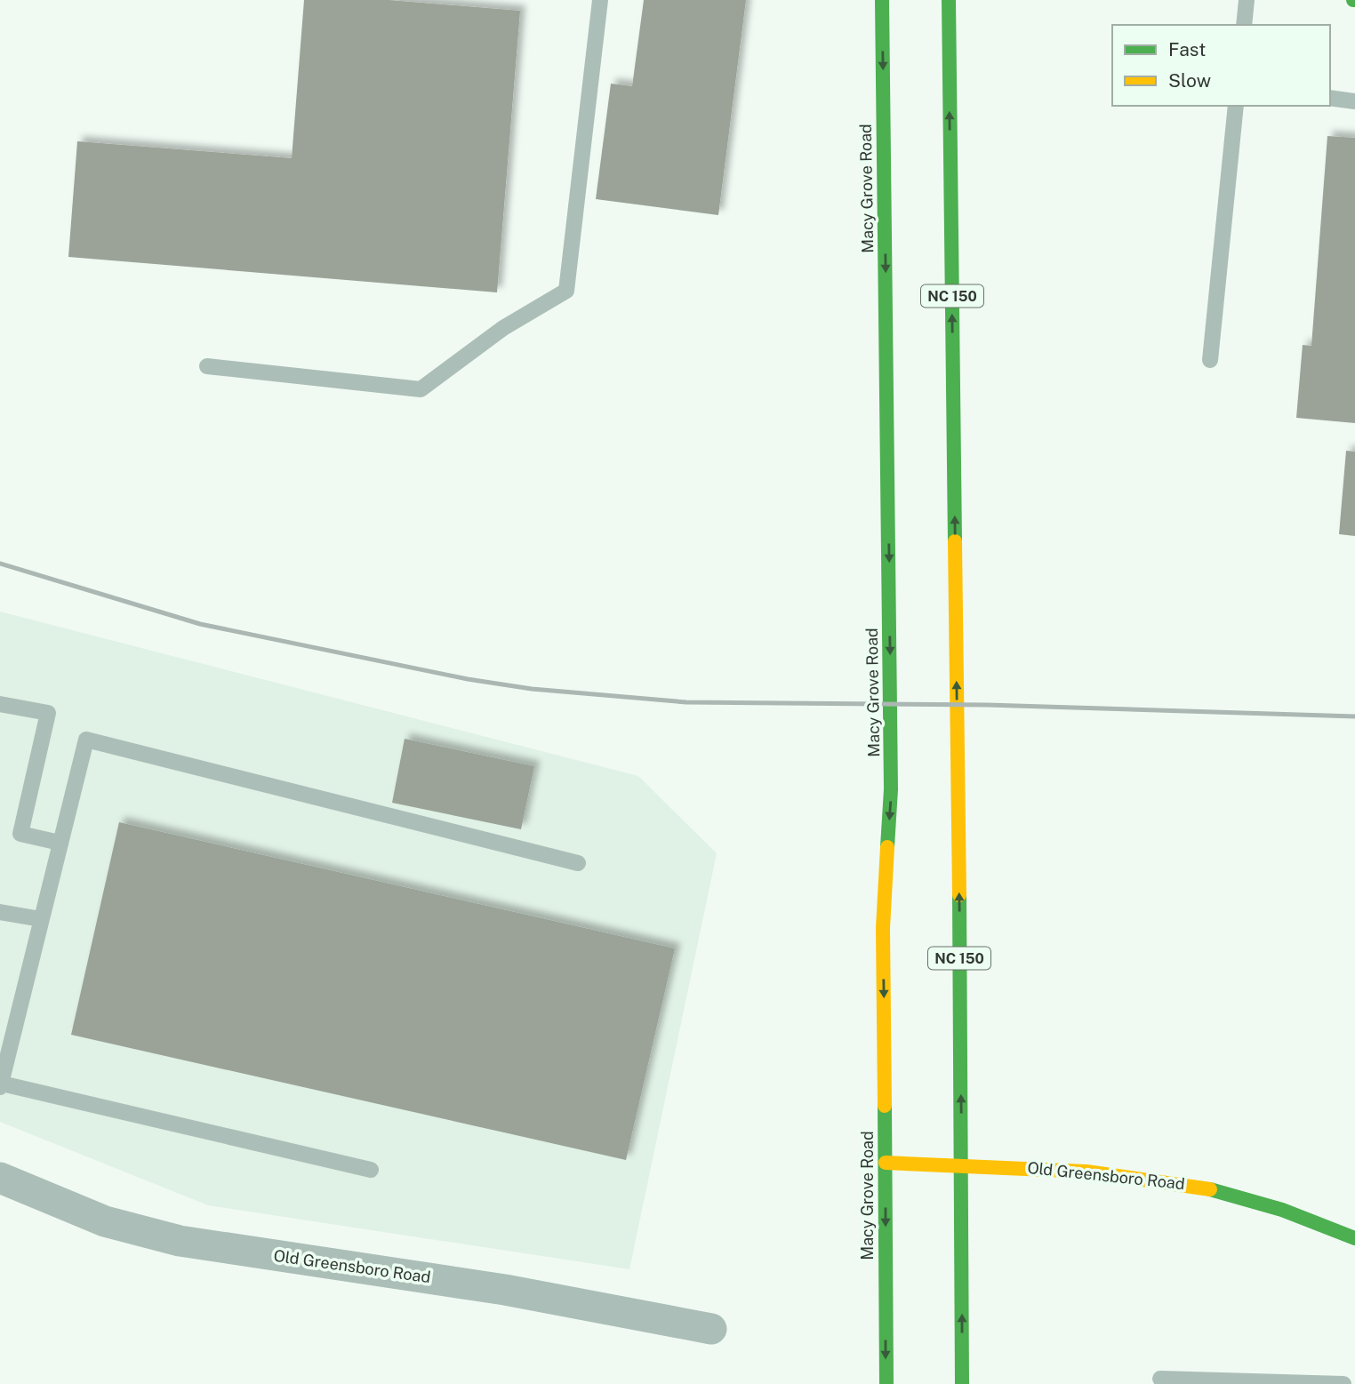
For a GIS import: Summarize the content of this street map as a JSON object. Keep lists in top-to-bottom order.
{
  "streets": {
    "main road": ["Macy Grove Road", "NC 150", "Old Greensboro Road"]
  },
  "crossings": [
    ["Macy Grove Road", "Old Greensboro Road"],
    ["NC 150", "Old Greensboro Road"]
  ],
  "legend": ["Fast", "Slow"]
}
